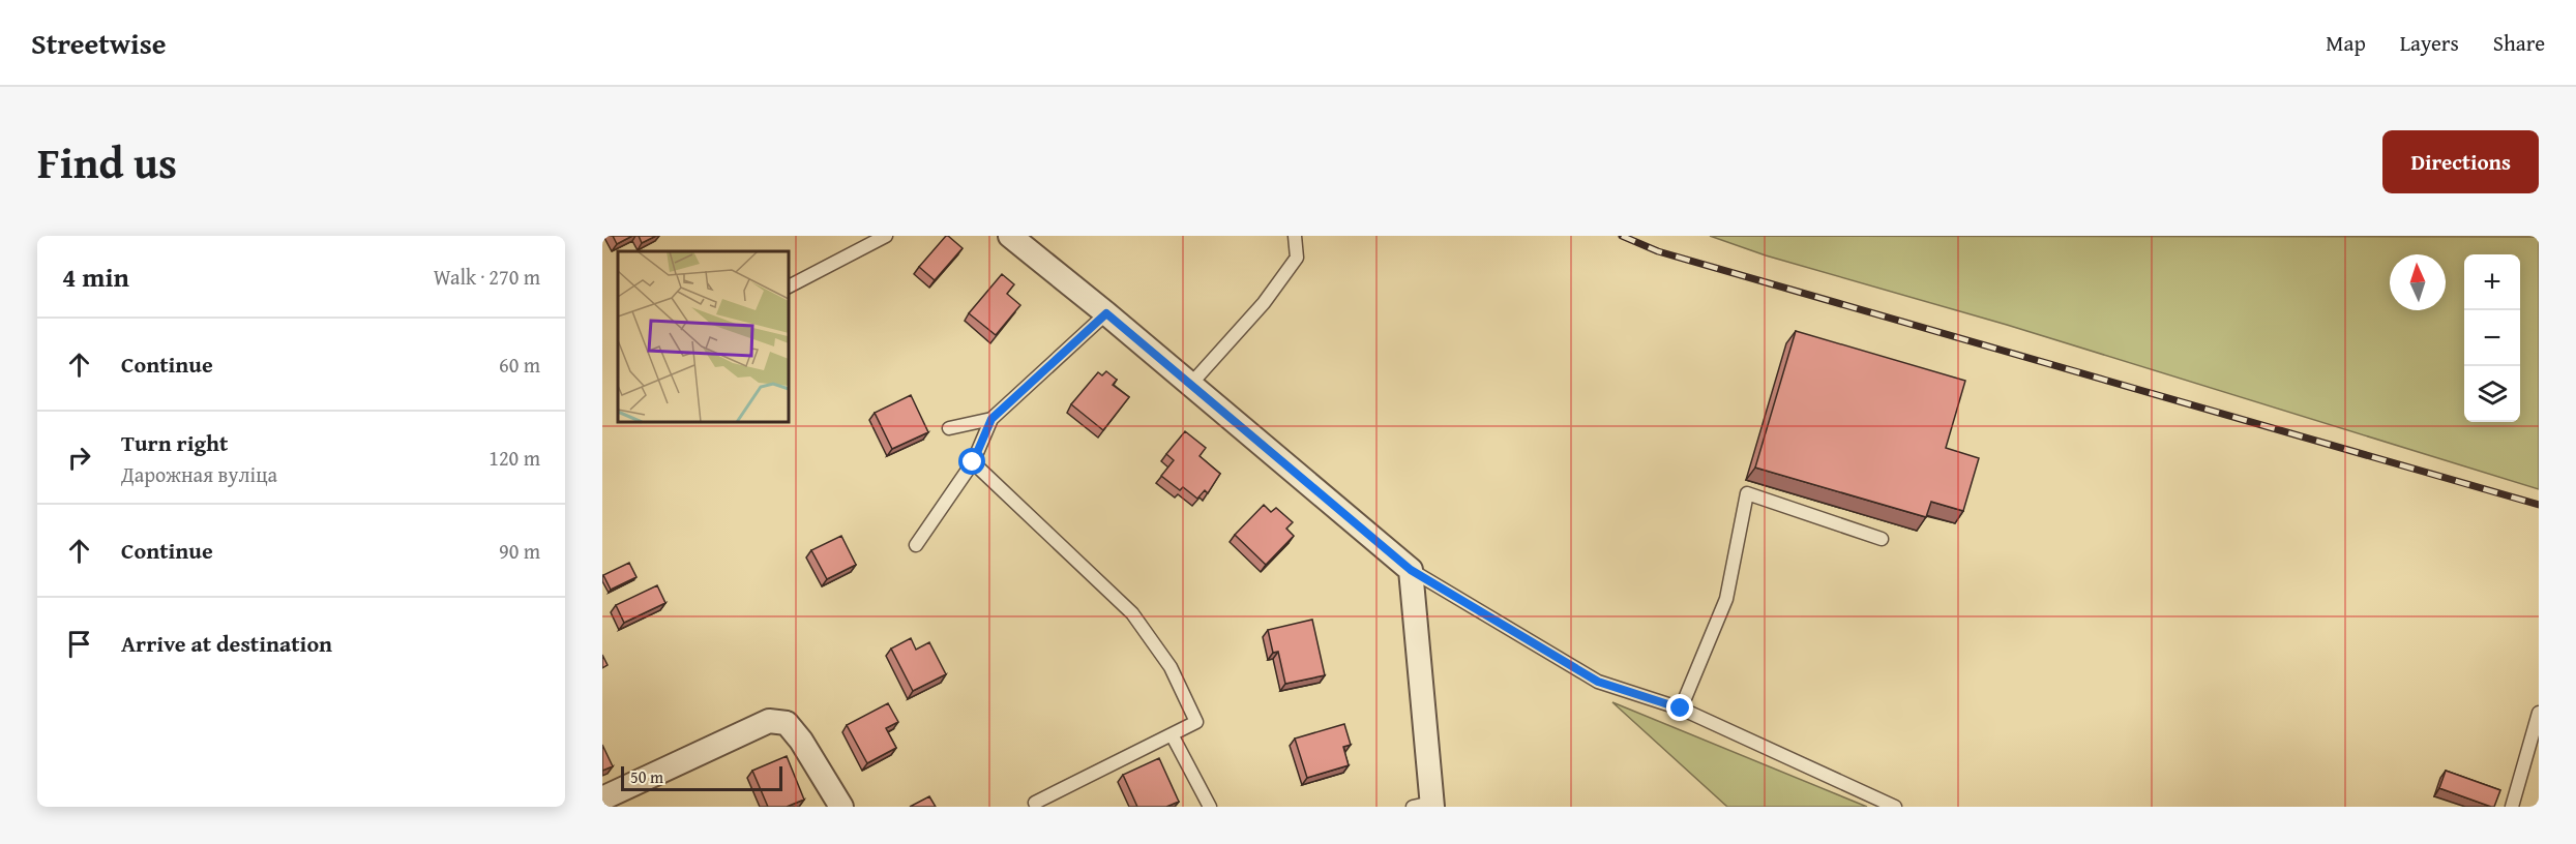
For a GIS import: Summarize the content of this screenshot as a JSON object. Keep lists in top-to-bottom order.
{
  "scale_bar": "50 m",
  "north": "top",
  "page": {
    "header": "Streetwise",
    "nav": ["Map", "Layers", "Share"],
    "title": "Find us",
    "buttons": "Directions",
    "heading": ["4 min", "Walk · 270 m"],
    "map_buttons": ["+", "−"],
    "list": [
      ["Continue", "60 m"],
      ["Turn right", "Дарожная вуліца", "120 m"],
      ["Continue", "90 m"],
      "Arrive at destination"
    ],
    "scale": "50 m"
  }
}
